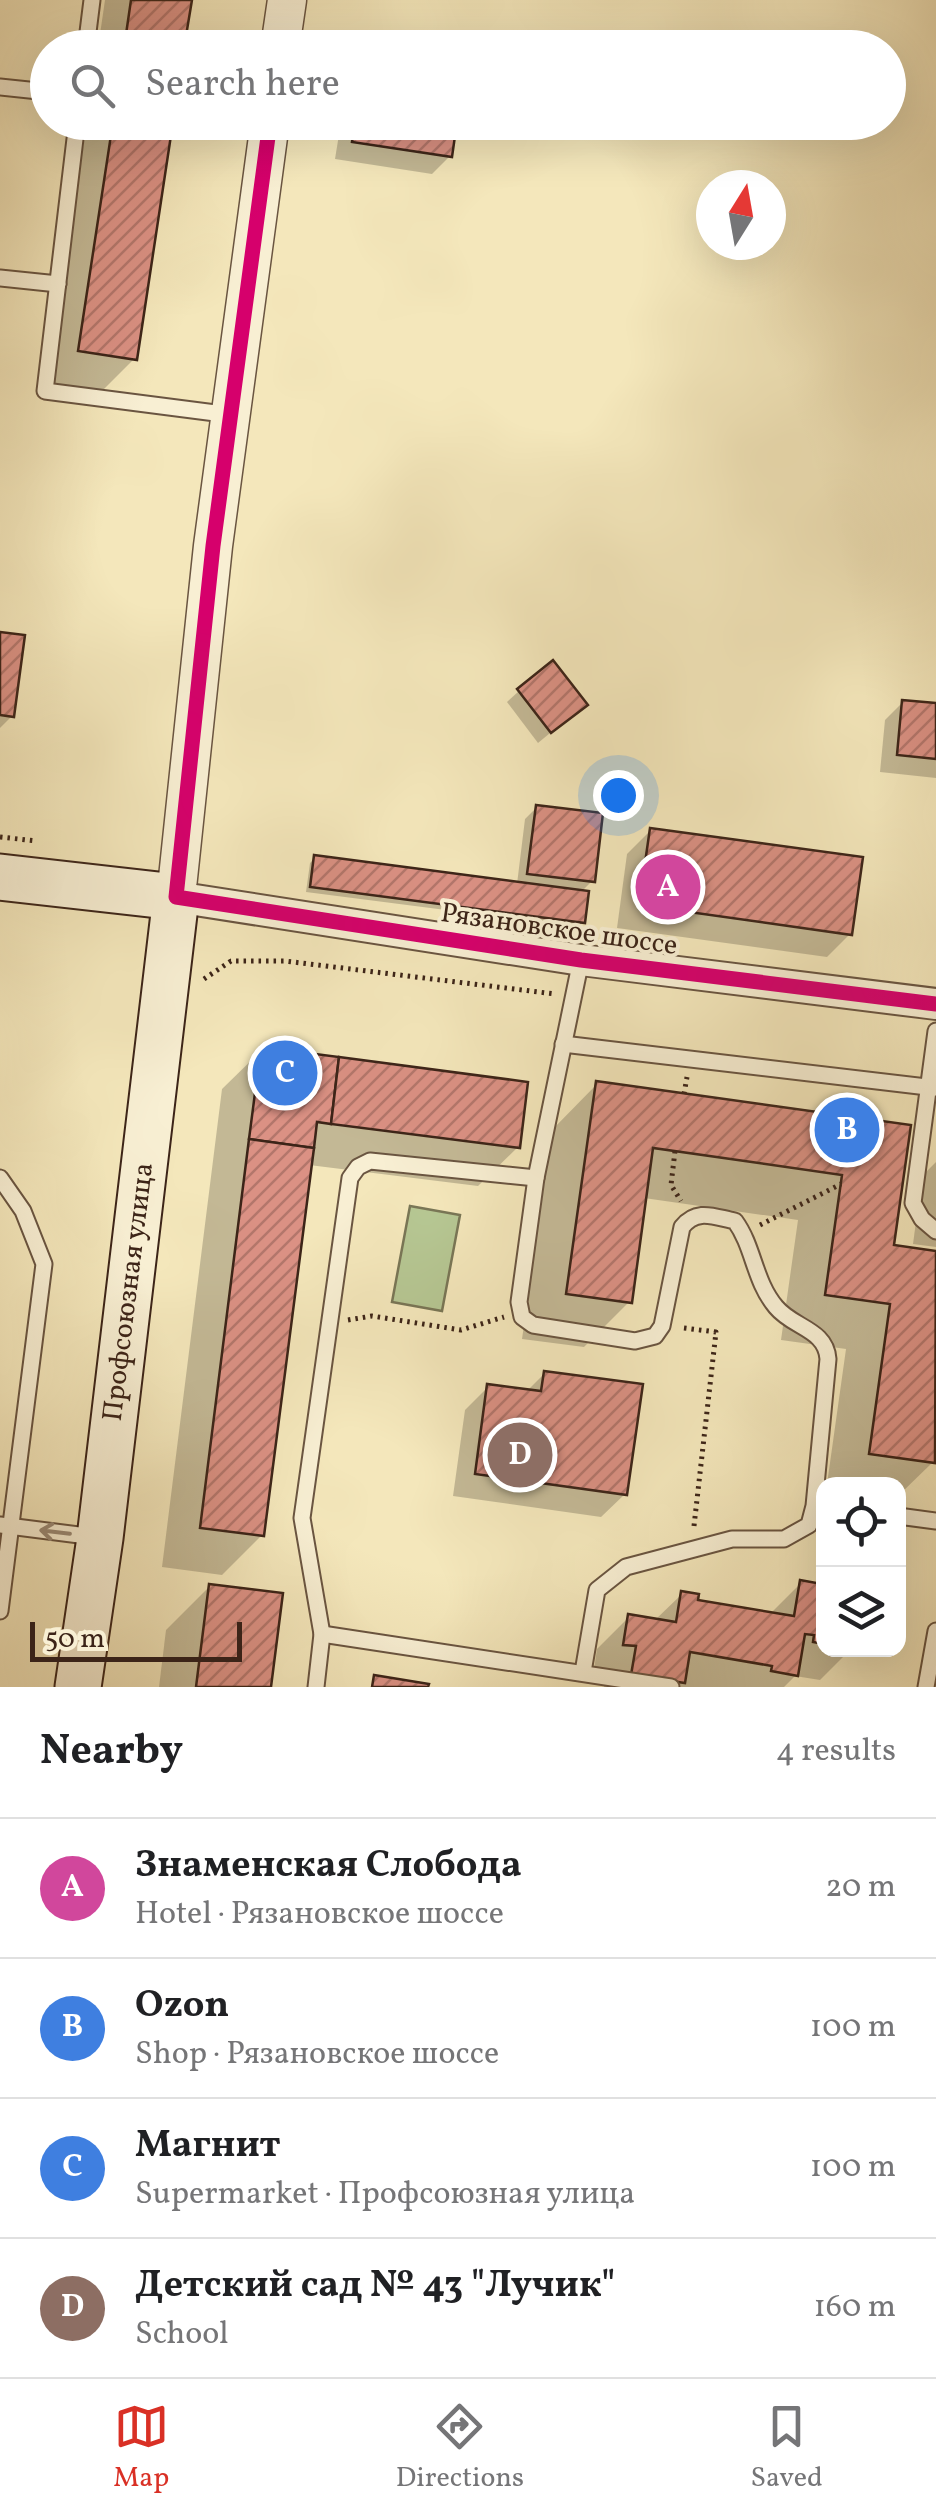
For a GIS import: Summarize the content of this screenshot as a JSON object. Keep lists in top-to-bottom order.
{
  "streets": {
    "main road": ["Рязановское шоссе", "Профсоюзная улица"]
  },
  "crossings": [
    ["Рязановское шоссе", "Профсоюзная улица"]
  ],
  "scale_bar": "50 m",
  "north": "top",
  "page": {
    "search": "Search here",
    "pins": [
      "A",
      "C",
      "B",
      "D"
    ],
    "scale": "50 m",
    "heading": ["Nearby", "4 results"],
    "list": [
      {
        "mark": "A",
        "name": "Знаменская Слобода",
        "note": "Hotel · Рязановское шоссе",
        "value": "20 m"
      },
      {
        "mark": "B",
        "name": "Ozon",
        "note": "Shop · Рязановское шоссе",
        "value": "100 m"
      },
      {
        "mark": "C",
        "name": "Магнит",
        "note": "Supermarket · Профсоюзная улица",
        "value": "100 m"
      },
      {
        "mark": "D",
        "name": "Детский сад № 43 \"Лучик\"",
        "note": "School",
        "value": "160 m"
      }
    ],
    "nav": ["Map", "Directions", "Saved"]
  }
}
